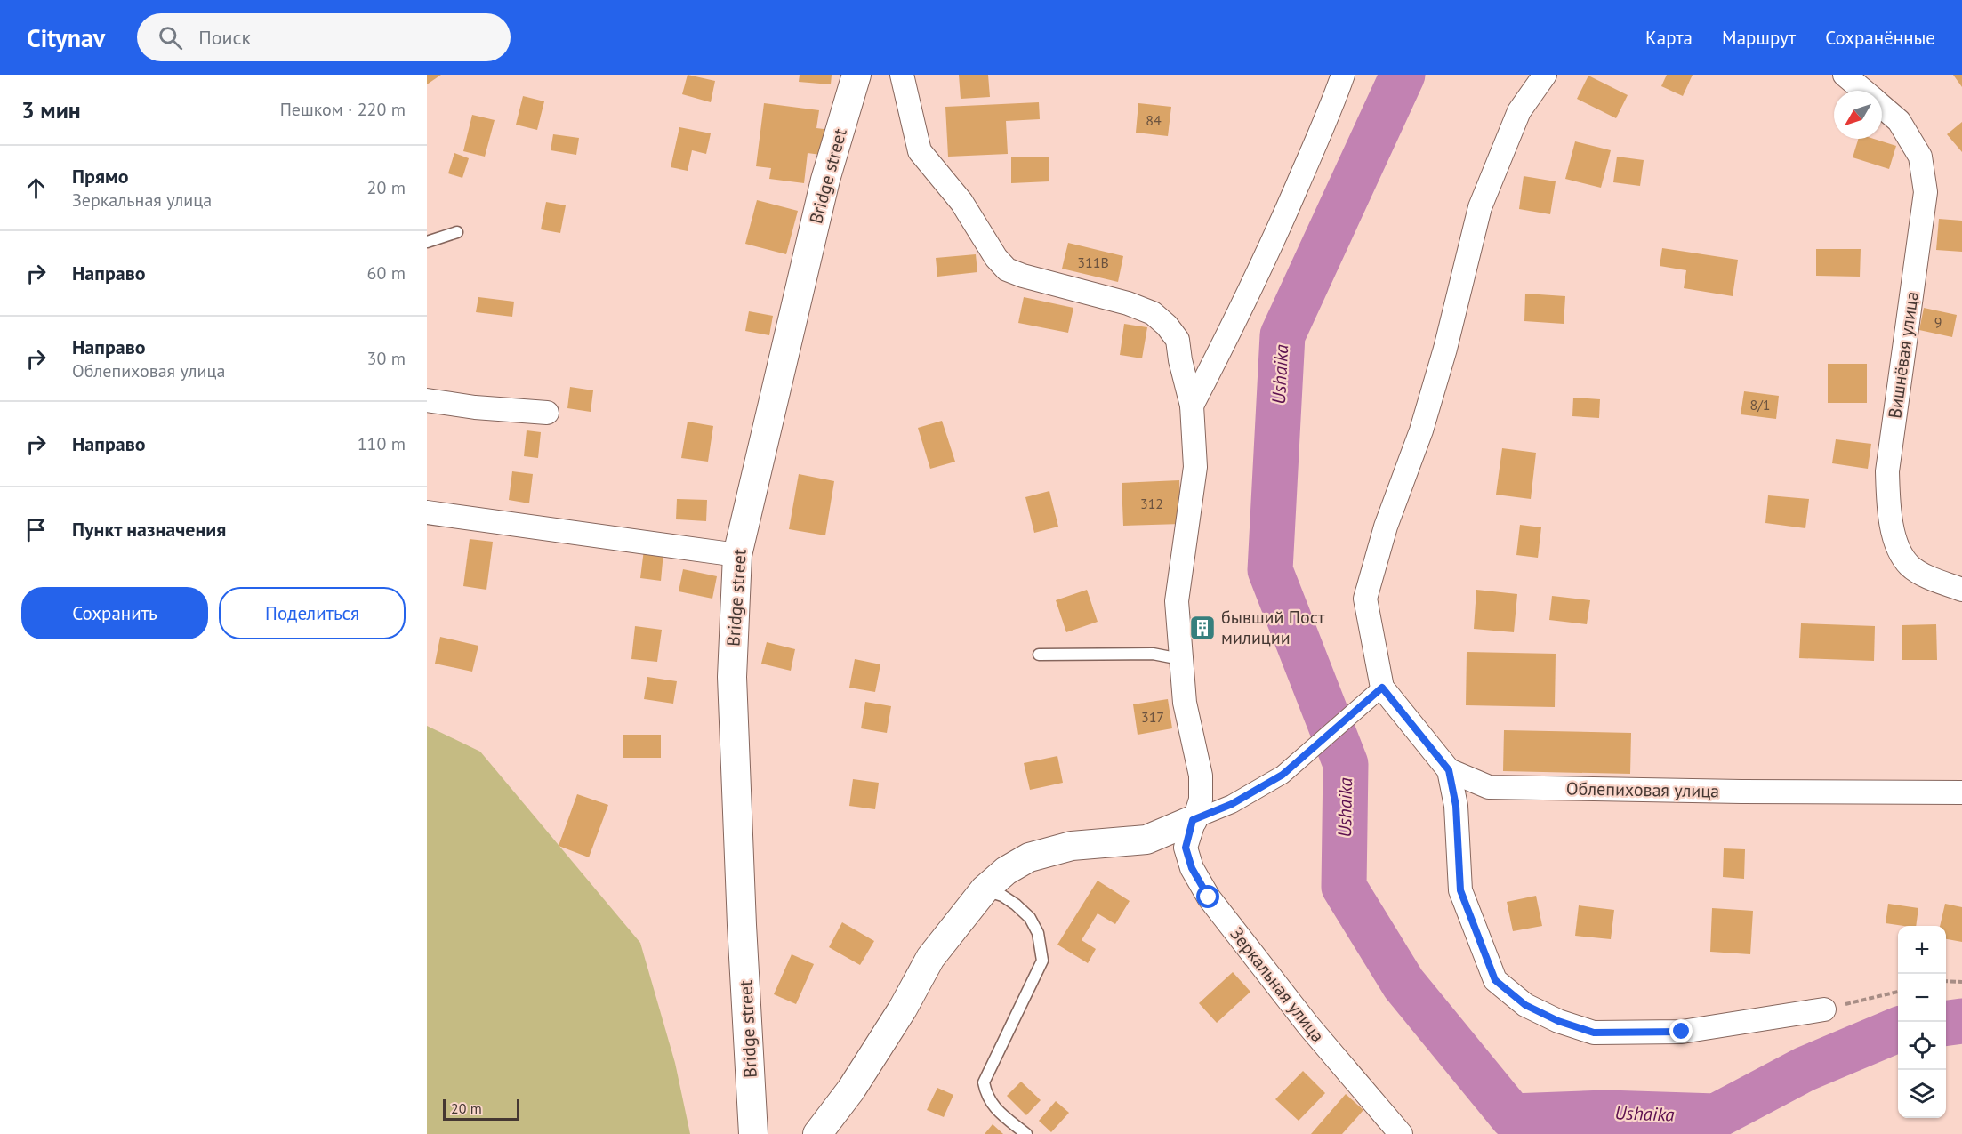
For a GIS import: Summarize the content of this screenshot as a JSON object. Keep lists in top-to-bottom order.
{
  "streets": {
    "street": [
      "Bridge street",
      "Вишнёвая улица",
      "Облепиховая улица",
      "Зеркальная улица"
    ]
  },
  "water": ["Ushaika"],
  "places": {
    "building": ["бывший Пост милиции"]
  },
  "house_numbers": [
    "84",
    "311В",
    "9",
    "8/1",
    "312",
    "317"
  ],
  "scale_bar": "20 m",
  "north": "bottom left",
  "page": {
    "header": "Citynav",
    "search": "Поиск",
    "nav": ["Карта", "Маршрут", "Сохранённые"],
    "heading": ["3 мин", "Пешком · 220 m"],
    "list": [
      ["Прямо", "Зеркальная улица", "20 m"],
      ["Направо", "60 m"],
      ["Направо", "Облепиховая улица", "30 m"],
      ["Направо", "110 m"],
      "Пункт назначения"
    ],
    "buttons": ["Сохранить", "Поделиться"],
    "map_buttons": ["+", "−"],
    "scale": "20 m"
  }
}
